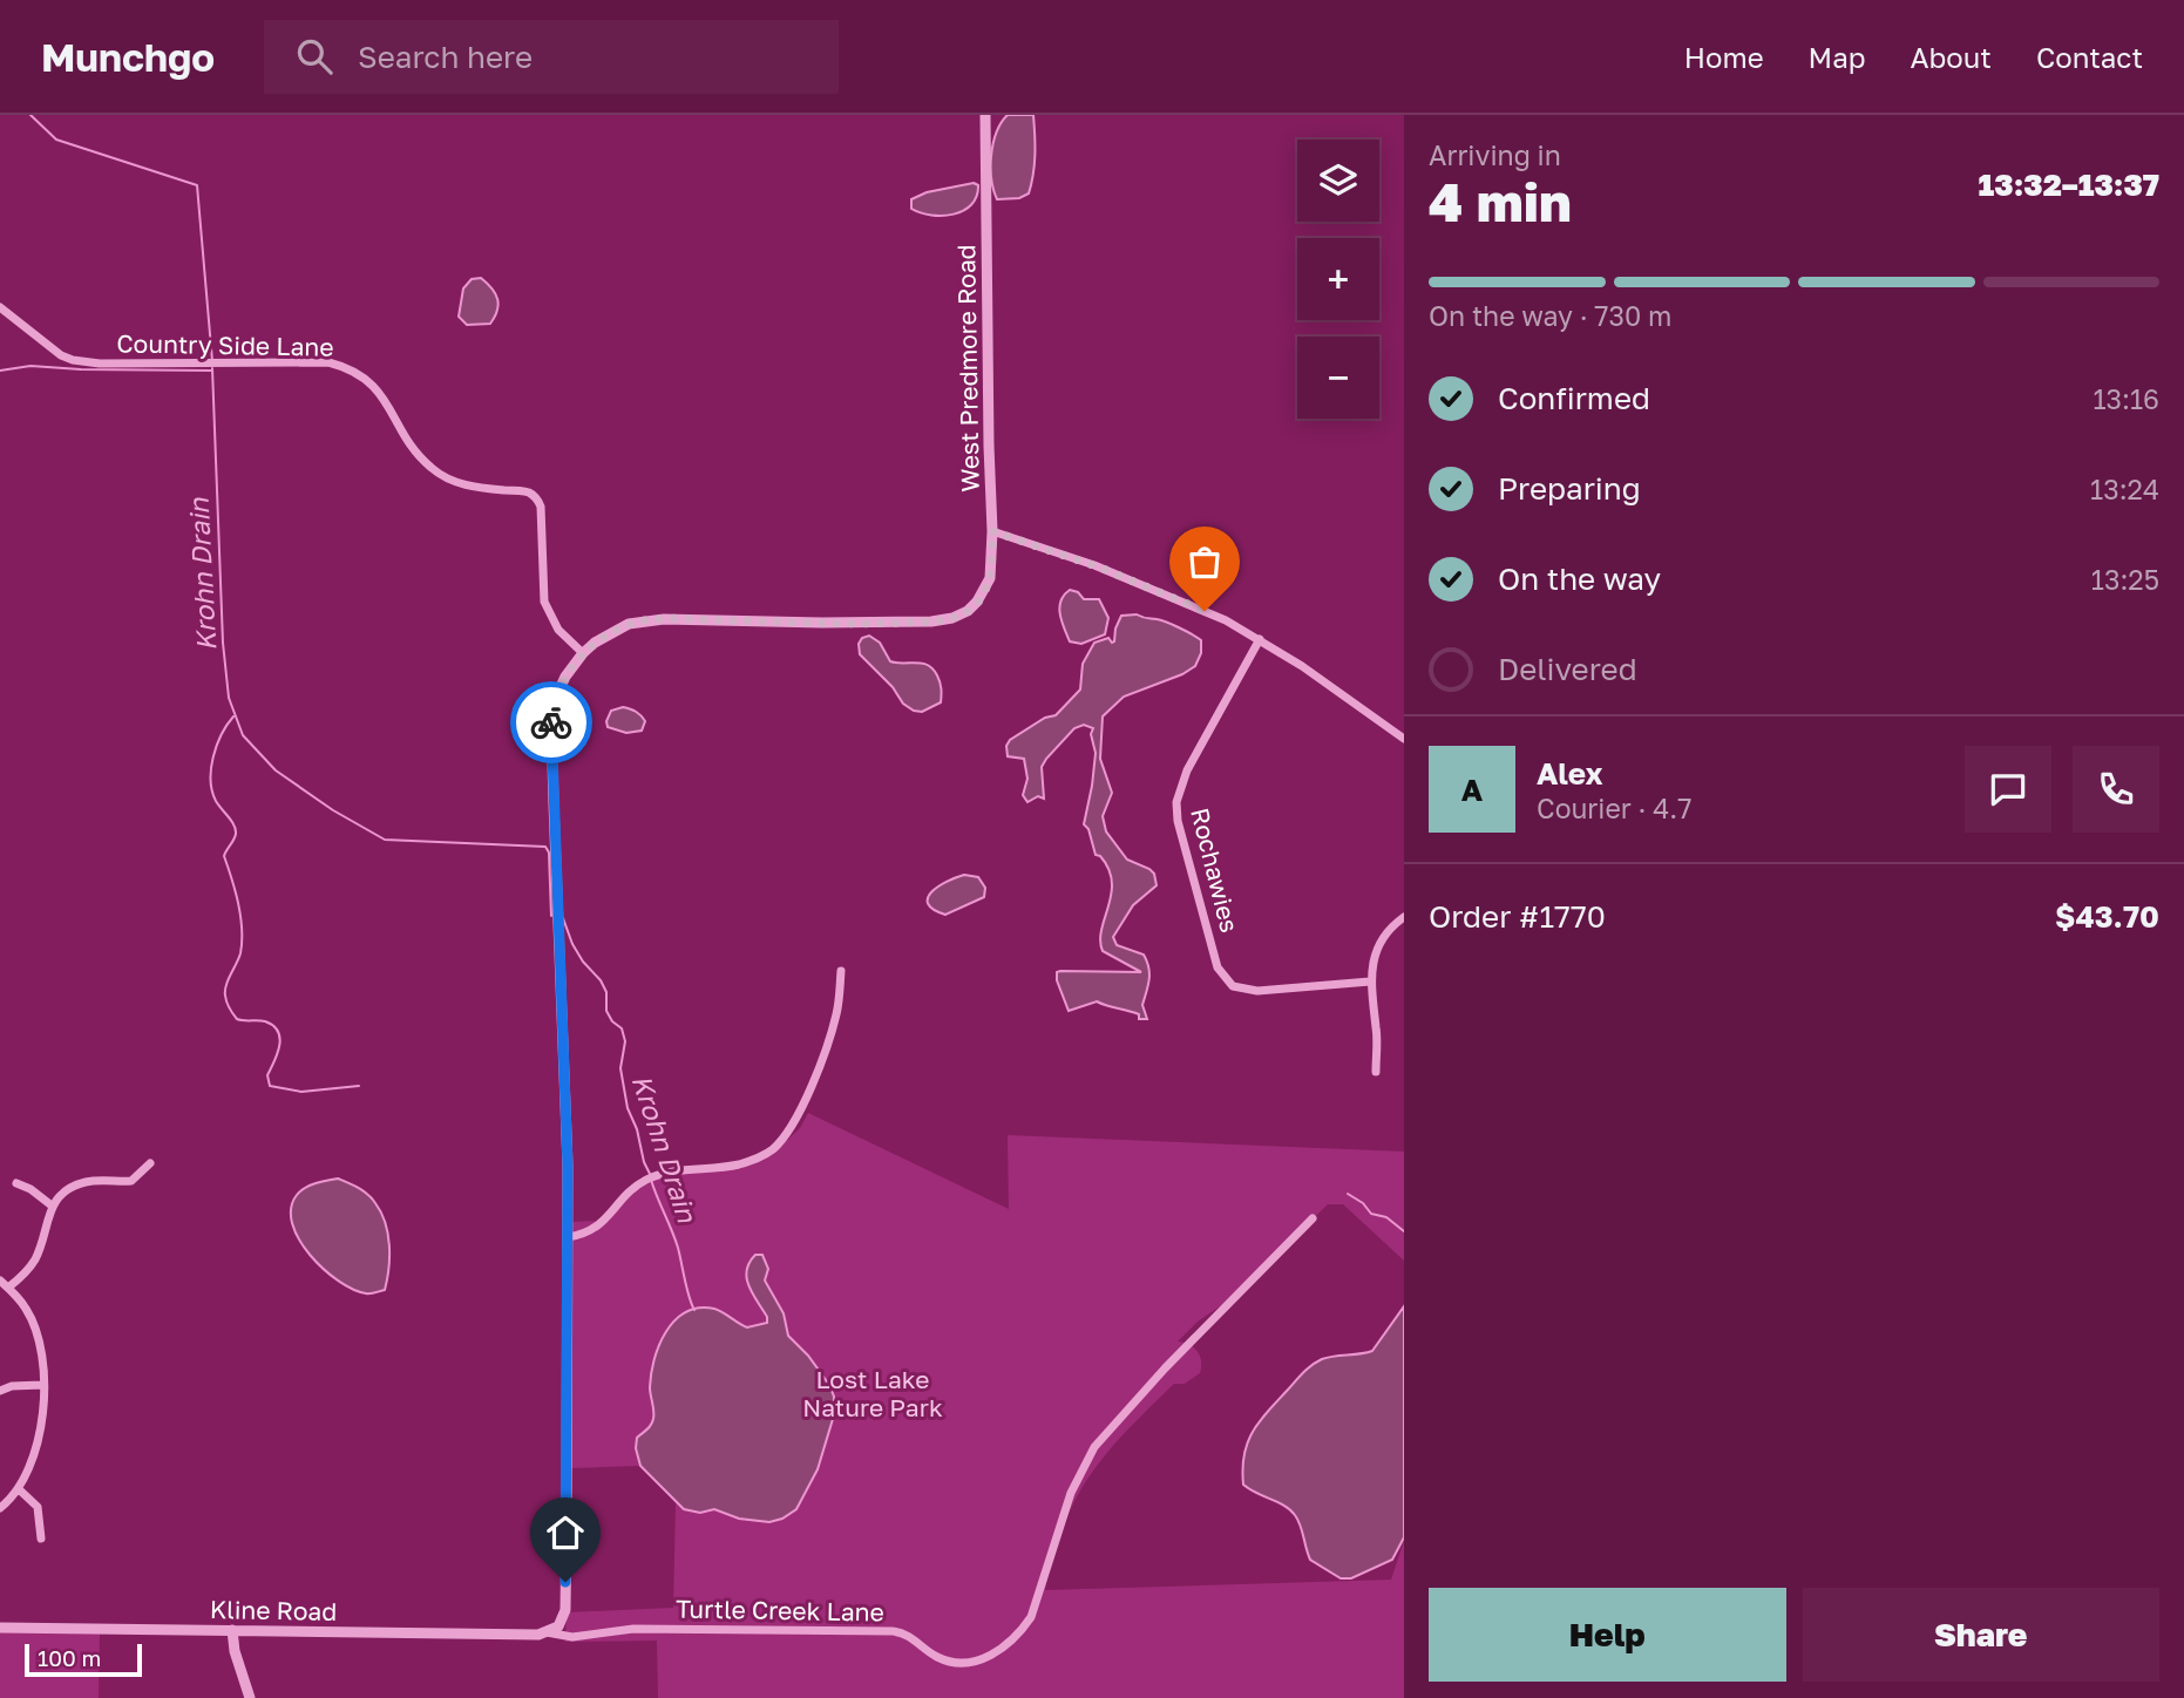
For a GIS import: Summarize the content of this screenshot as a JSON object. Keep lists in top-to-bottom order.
{
  "streets": {
    "street": [
      "Country Side Lane",
      "West Predmore Road",
      "Rochawies",
      "Kline Road",
      "Turtle Creek Lane"
    ]
  },
  "crossings": [
    ["Country Side Lane", "West Predmore Road"],
    ["Kline Road", "Turtle Creek Lane"]
  ],
  "water": ["Krohn Drain"],
  "parks": ["Lost Lake Nature Park"],
  "scale_bar": "100 m",
  "page": {
    "header": "Munchgo",
    "search": "Search here",
    "nav": [
      "Home",
      "Map",
      "About",
      "Contact"
    ],
    "heading": ["4 min", "Arriving in", "13:32–13:37"],
    "panel": [
      "Alex",
      "Courier · 4.7",
      "Order #1770",
      "$43.70"
    ],
    "map_buttons": ["+", "−"],
    "bar": "On the way · 730 m",
    "list": [
      ["Confirmed", "13:16"],
      ["Preparing", "13:24"],
      ["On the way", "13:25"],
      "Delivered"
    ],
    "round": "A",
    "buttons": ["Help", "Share"],
    "scale": "100 m"
  }
}
